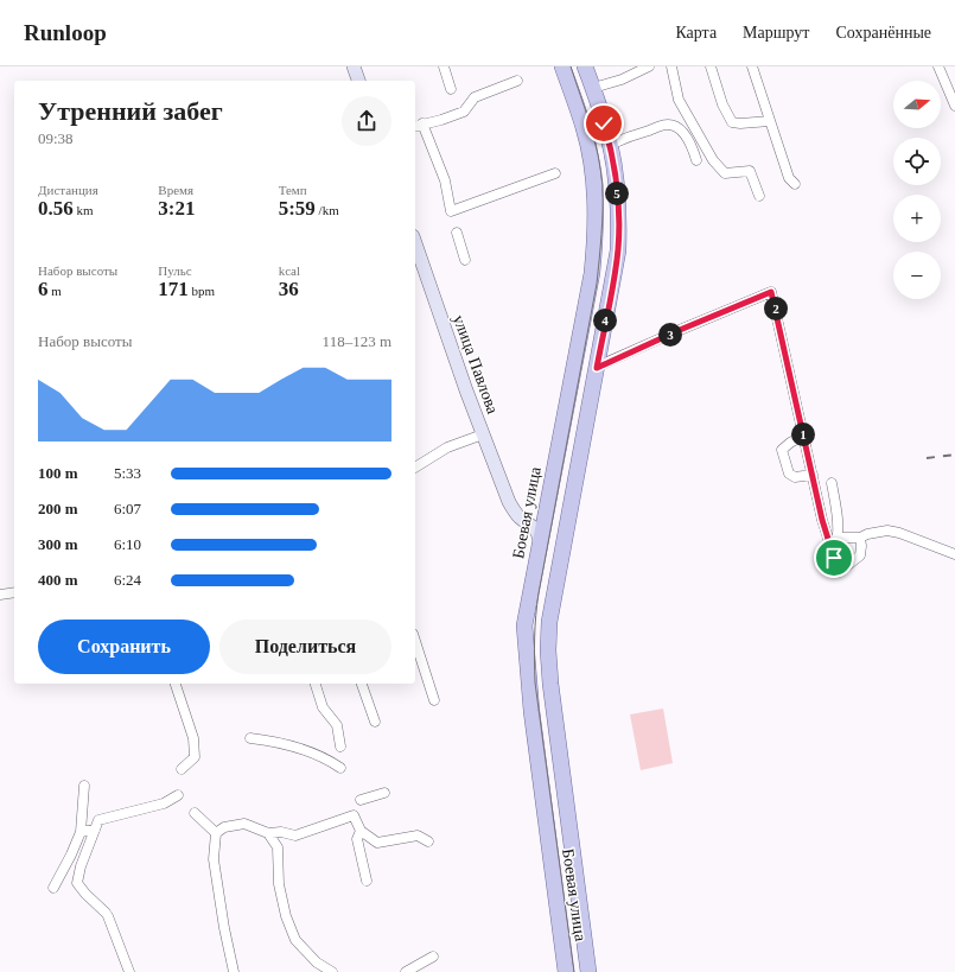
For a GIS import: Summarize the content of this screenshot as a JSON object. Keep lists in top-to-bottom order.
{
  "streets": {
    "main road": ["Боевая улица"],
    "street": ["улица Павлова"]
  },
  "crossings": [
    ["улица Павлова", "Боевая улица"]
  ],
  "north": "right",
  "page": {
    "header": "Runloop",
    "nav": ["Карта", "Маршрут", "Сохранённые"],
    "map_buttons": ["+", "−"],
    "heading": ["Утренний забег", "09:38"],
    "stats": [
      ["Дистанция", "0.56 km"],
      ["Время", "3:21"],
      ["Темп", "5:59 /km"],
      ["Набор высоты", "6 m"],
      ["Пульс", "171 bpm"],
      ["kcal", "36"]
    ],
    "pins": [
      "5",
      "2",
      "4",
      "3",
      "1"
    ],
    "chart": ["Набор высоты", "118–123 m"],
    "list": [
      {
        "name": "100 m",
        "note": "5:33"
      },
      {
        "name": "200 m",
        "note": "6:07"
      },
      {
        "name": "300 m",
        "note": "6:10"
      },
      {
        "name": "400 m",
        "note": "6:24"
      }
    ],
    "buttons": ["Сохранить", "Поделиться"]
  }
}
